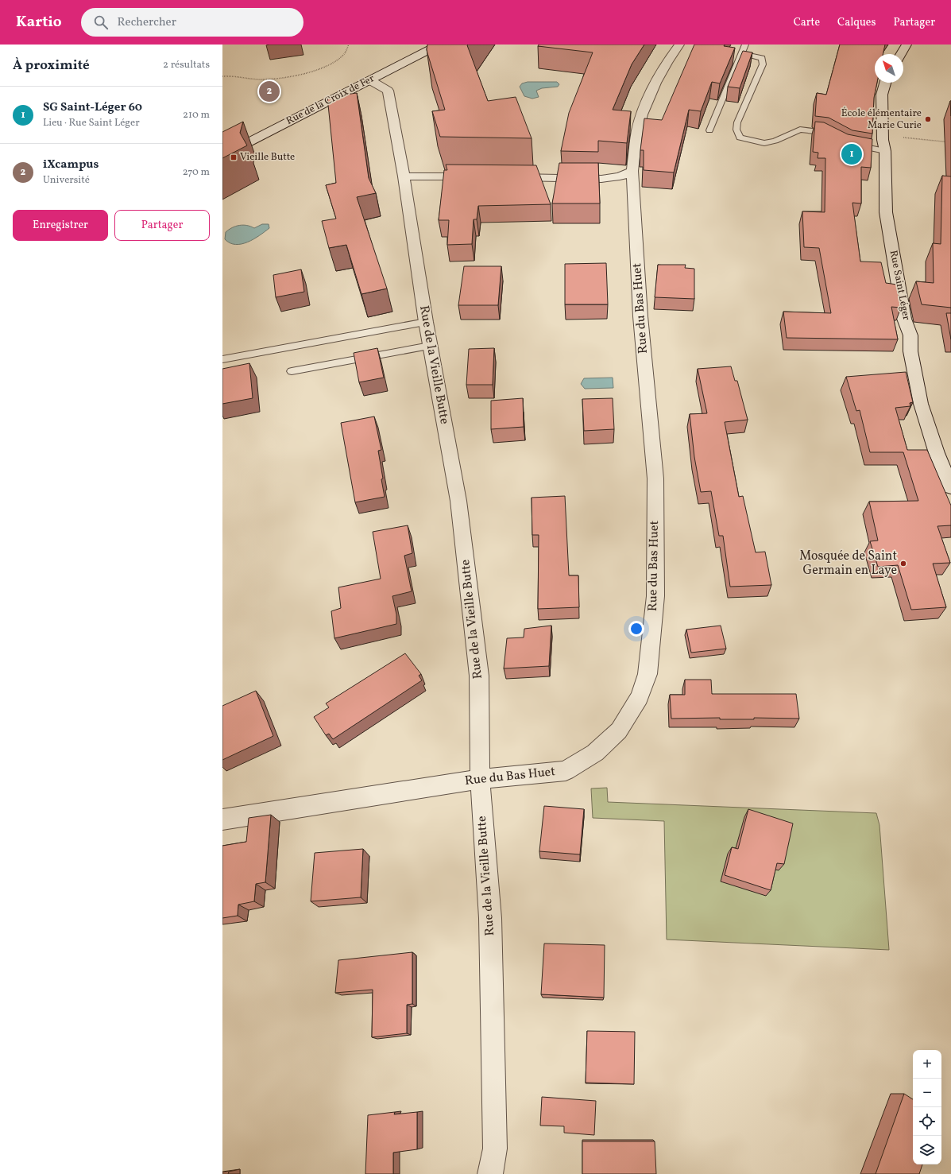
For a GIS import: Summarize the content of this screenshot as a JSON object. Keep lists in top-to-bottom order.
{
  "streets": {
    "street": [
      "Rue de la Croix de Fer",
      "Rue Saint Léger",
      "Rue du Bas Huet",
      "Rue de la Vieille Butte"
    ]
  },
  "crossings": [
    ["Rue de la Croix de Fer", "Rue de la Vieille Butte"],
    ["Rue du Bas Huet", "Rue de la Vieille Butte"]
  ],
  "places": {
    "other": ["École élémentaire Marie Curie", "Mosquée de Saint Germain en Laye"],
    "transit": ["Vieille Butte"]
  },
  "north": "top left",
  "page": {
    "header": "Kartio",
    "search": "Rechercher",
    "nav": ["Carte", "Calques", "Partager"],
    "heading": ["À proximité", "2 résultats"],
    "pins": ["2", "1"],
    "list": [
      {
        "mark": "1",
        "name": "SG Saint-Léger 60",
        "note": "Lieu · Rue Saint Léger",
        "value": "210 m"
      },
      {
        "mark": "2",
        "name": "iXcampus",
        "note": "Université",
        "value": "270 m"
      }
    ],
    "buttons": ["Enregistrer", "Partager"],
    "map_buttons": ["+", "−"]
  }
}
